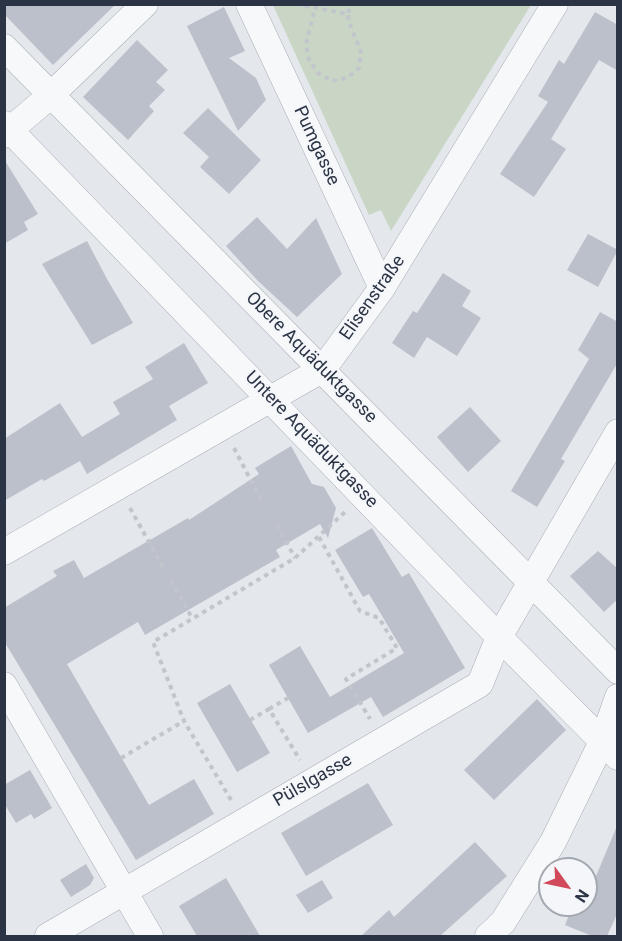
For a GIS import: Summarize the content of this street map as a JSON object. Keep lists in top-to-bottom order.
{
  "streets": {
    "street": [
      "Pumgasse",
      "Elisenstraße",
      "Obere Aquäduktgasse",
      "Untere Aquäduktgasse",
      "Pülslgasse"
    ]
  },
  "crossings": [
    ["Pumgasse", "Elisenstraße"],
    ["Elisenstraße", "Obere Aquäduktgasse"],
    ["Elisenstraße", "Untere Aquäduktgasse"],
    ["Obere Aquäduktgasse", "Pülslgasse"],
    ["Untere Aquäduktgasse", "Pülslgasse"]
  ],
  "north": "bottom right"
}
